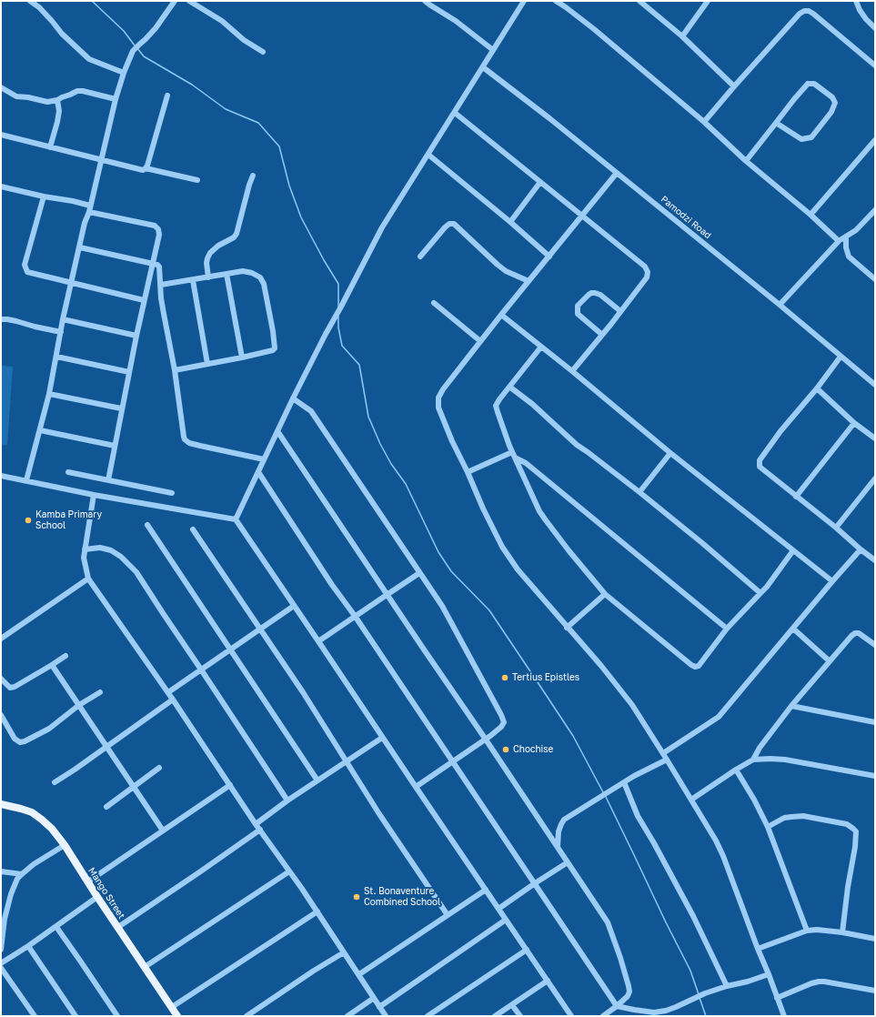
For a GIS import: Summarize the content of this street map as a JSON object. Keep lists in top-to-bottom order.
{
  "streets": {
    "main road": ["Mango Street"],
    "street": ["Pamodzi Road"]
  },
  "places": [
    "Kamba Primary School",
    "Tertius Epistles",
    "Chochise",
    "St. Bonaventure Combined School"
  ]
}
